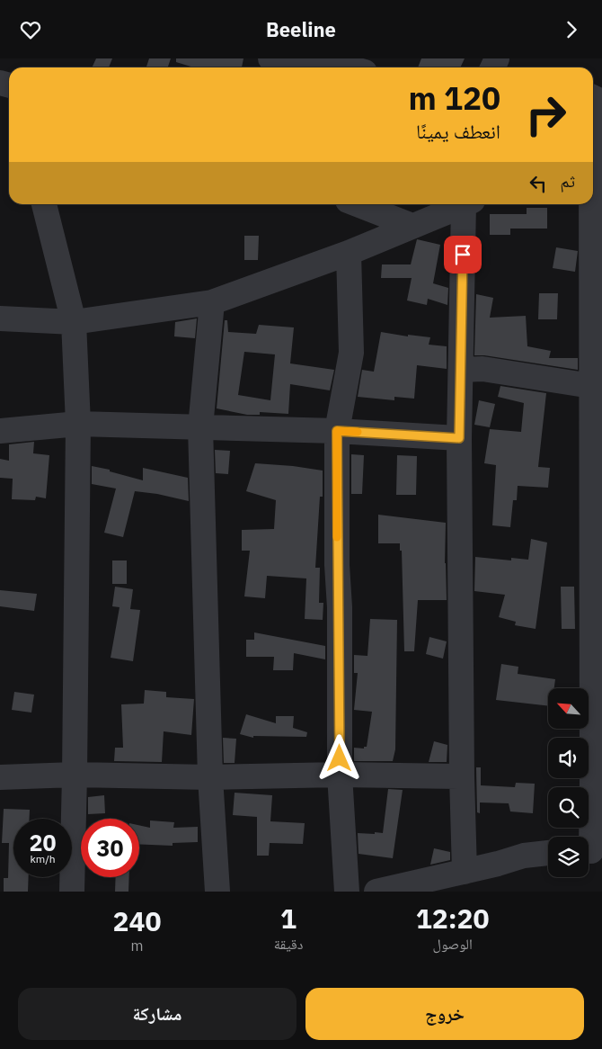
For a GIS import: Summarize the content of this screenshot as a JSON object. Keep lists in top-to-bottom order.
{
  "north": "top left",
  "page": {
    "header": "Beeline",
    "turn": ["120 m", "انعطف يمينًا"],
    "then": "ثم",
    "speed": "20 km/h",
    "limit": "30",
    "eta": [
      "12:20",
      "الوصول",
      "1",
      "دقيقة",
      "240",
      "m"
    ],
    "buttons": ["خروج", "مشاركة"]
  }
}
